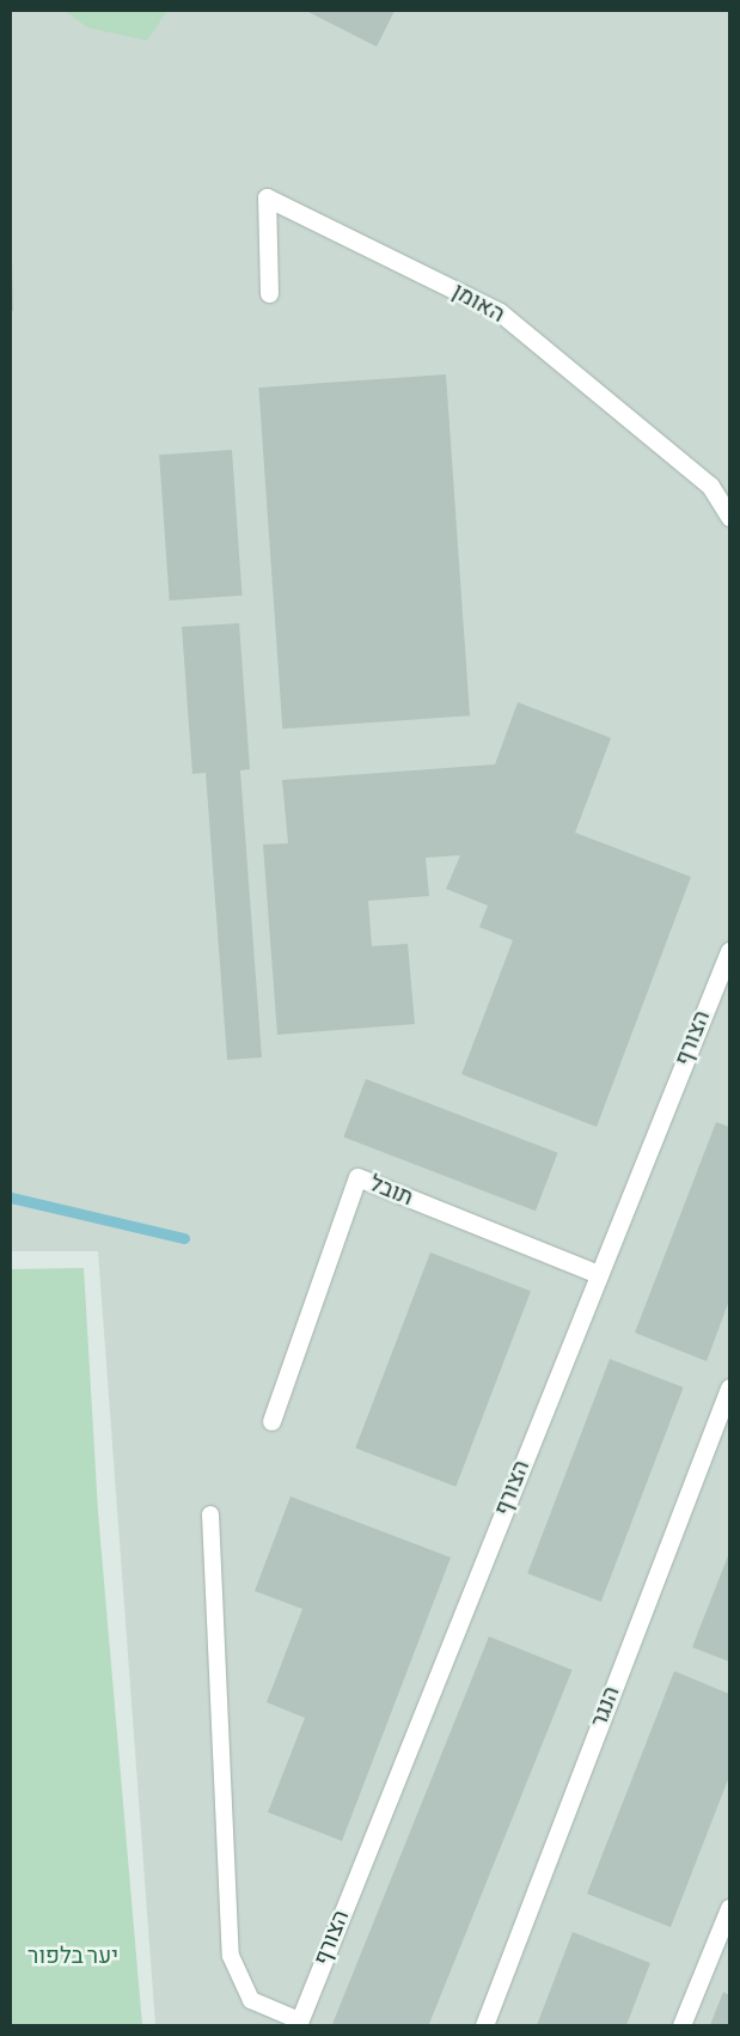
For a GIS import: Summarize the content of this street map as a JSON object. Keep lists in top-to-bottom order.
{
  "streets": {
    "street": [
      "האומן",
      "הצורף",
      "תובל",
      "הנגר"
    ]
  },
  "crossings": [
    ["הצורף", "תובל"]
  ],
  "parks": ["יער בלפור"]
}
